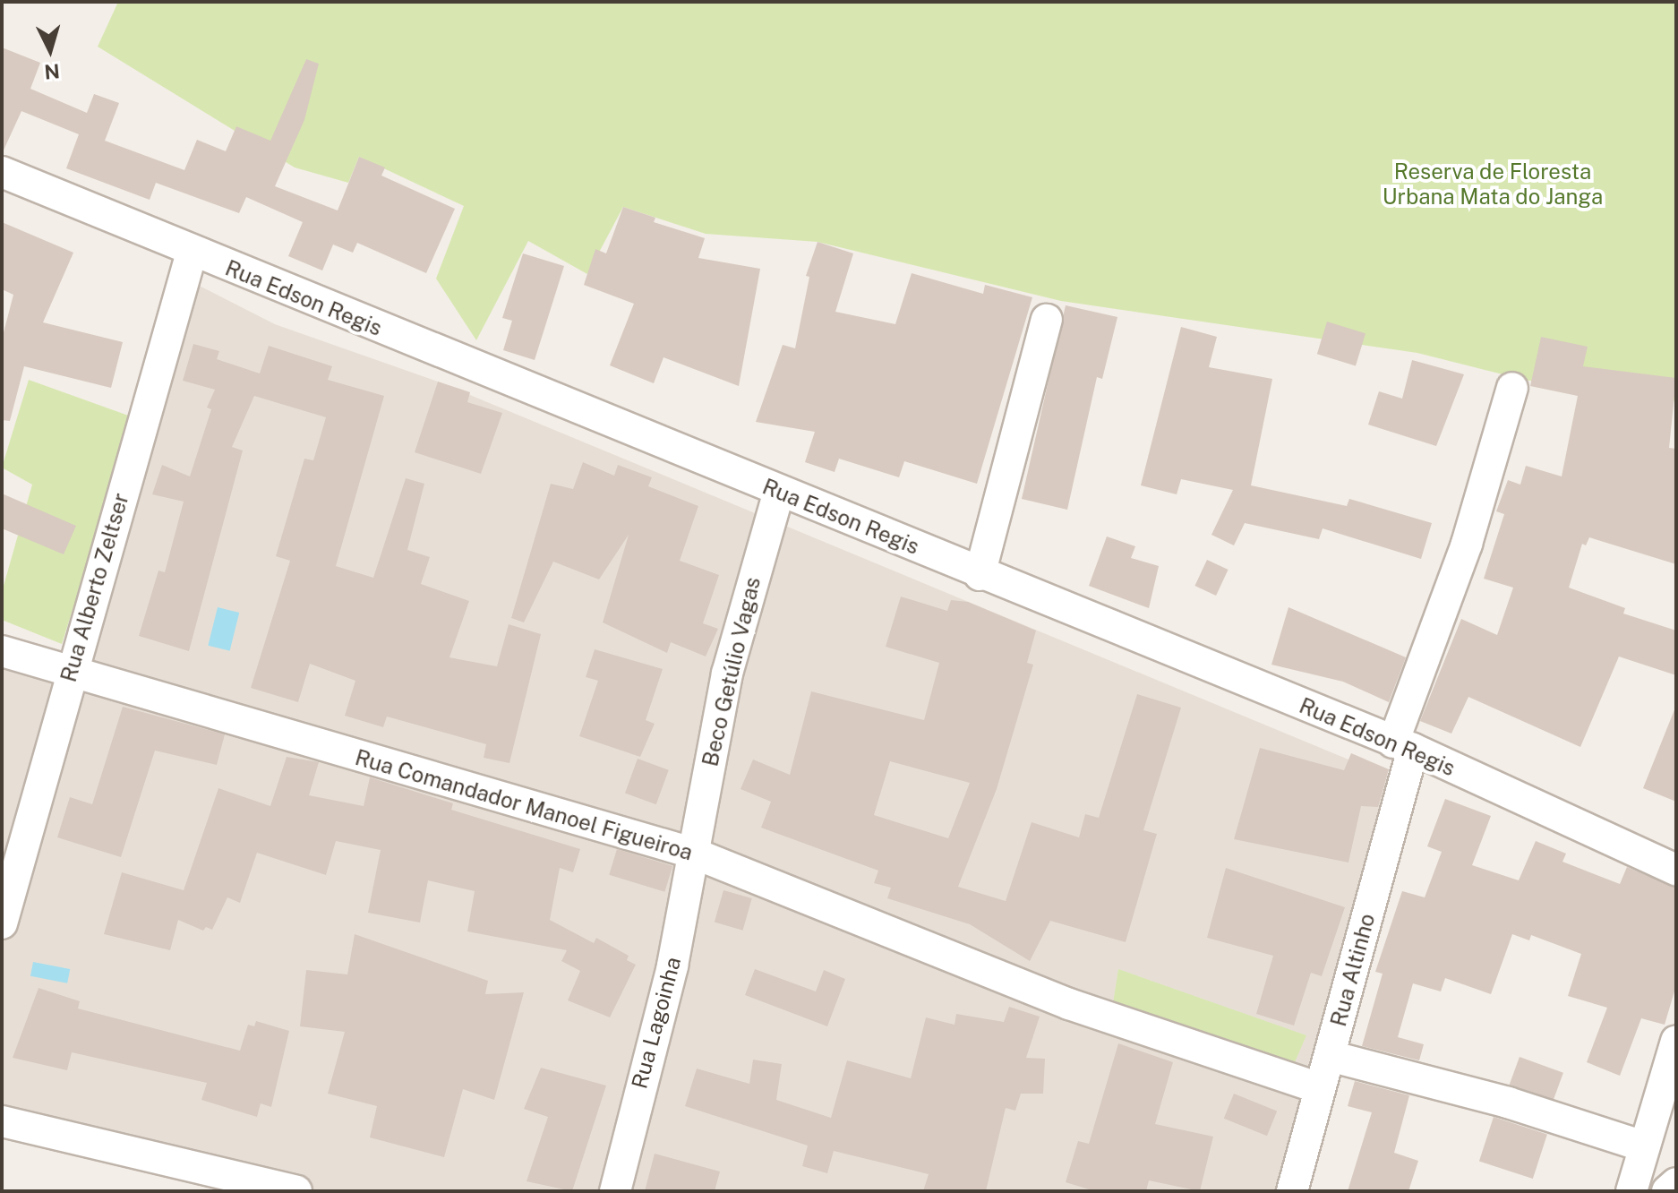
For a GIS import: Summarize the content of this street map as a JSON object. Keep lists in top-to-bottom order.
{
  "streets": {
    "street": [
      "Rua Edson Regis",
      "Rua Alberto Zeltser",
      "Beco Getúlio Vagas",
      "Rua Comandador Manoel Figueiroa",
      "Rua Altinho",
      "Rua Lagoinha"
    ]
  },
  "crossings": [
    ["Rua Edson Regis", "Rua Alberto Zeltser"],
    ["Rua Edson Regis", "Beco Getúlio Vagas"],
    ["Rua Edson Regis", "Rua Altinho"],
    ["Rua Alberto Zeltser", "Rua Comandador Manoel Figueiroa"],
    ["Beco Getúlio Vagas", "Rua Comandador Manoel Figueiroa"],
    ["Beco Getúlio Vagas", "Rua Lagoinha"],
    ["Rua Comandador Manoel Figueiroa", "Rua Altinho"],
    ["Rua Comandador Manoel Figueiroa", "Rua Lagoinha"]
  ],
  "parks": ["Reserva de Floresta Urbana Mata do Janga"],
  "north": "bottom"
}
